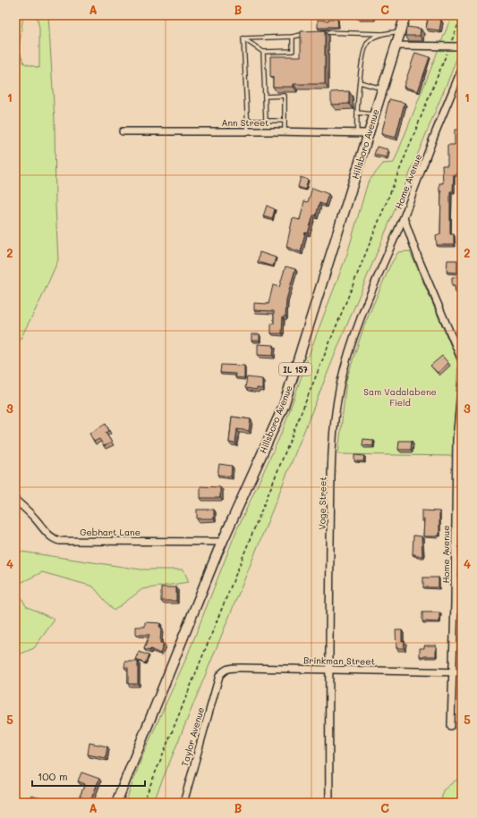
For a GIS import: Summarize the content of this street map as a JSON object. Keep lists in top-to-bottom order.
{
  "streets": {
    "main road": ["Hillsboro Avenue", "IL 157"],
    "street": [
      "Ann Street",
      "Home Avenue",
      "Voge Street",
      "Gebhart Lane",
      "Brinkman Street",
      "Taylor Avenue"
    ]
  },
  "crossings": [
    ["Ann Street", "Hillsboro Avenue"],
    ["Hillsboro Avenue", "Gebhart Lane"],
    ["Home Avenue", "Voge Street"],
    ["Home Avenue", "Brinkman Street"],
    ["Voge Street", "Brinkman Street"],
    ["Brinkman Street", "Taylor Avenue"]
  ],
  "parks": ["Sam Vadalabene Field"],
  "scale_bar": "100 m",
  "grid": {
    "columns": ["A", "B", "C"],
    "rows": [
      "1",
      "2",
      "3",
      "4",
      "5"
    ]
  }
}
